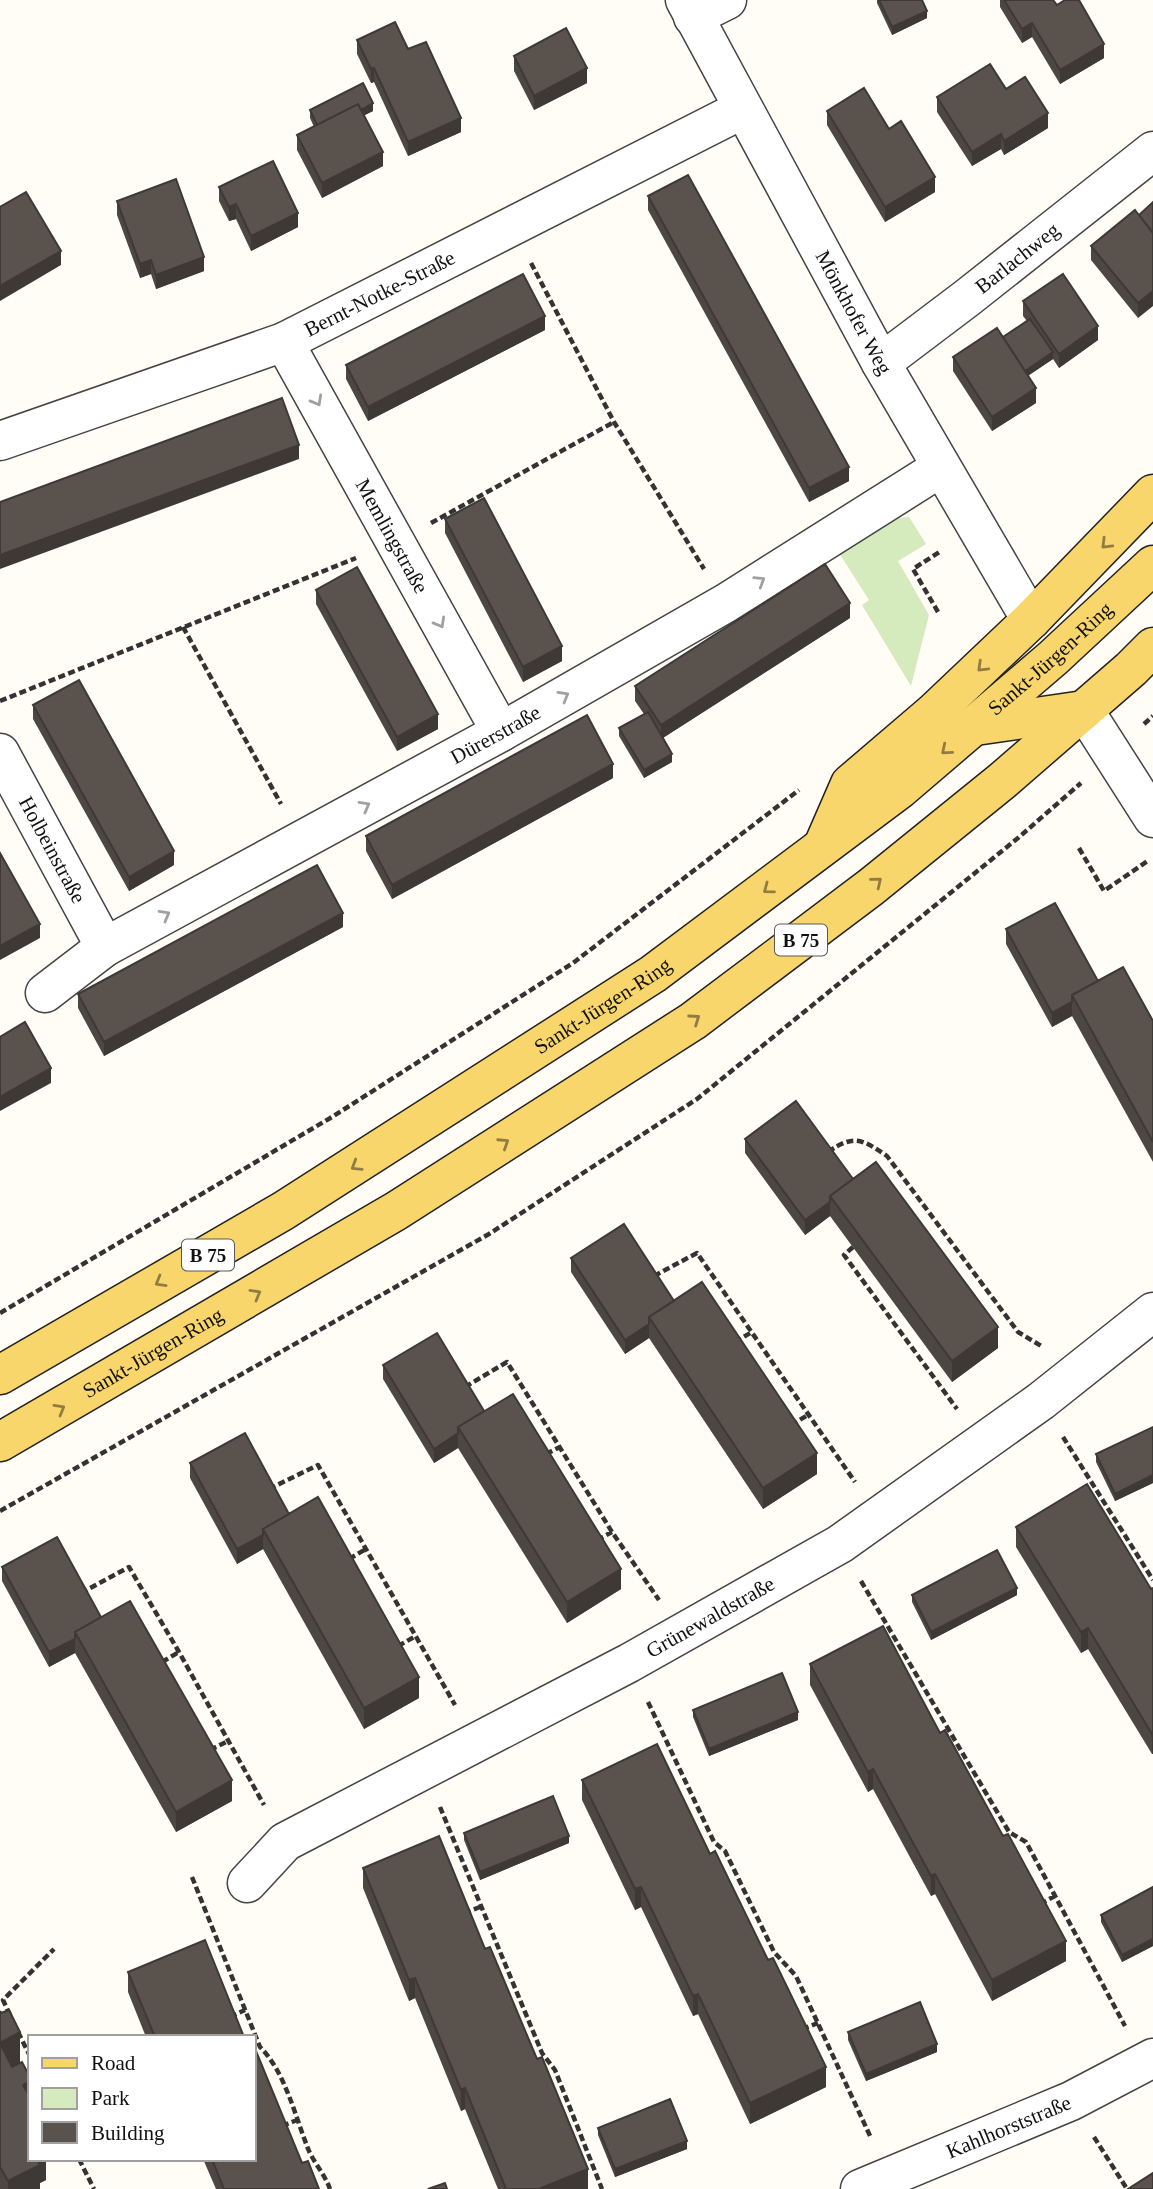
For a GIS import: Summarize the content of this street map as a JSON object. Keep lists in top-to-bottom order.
{
  "streets": {
    "main road": ["Sankt-Jürgen-Ring", "B 75"],
    "street": [
      "Barlachweg",
      "Bernt-Notke-Straße",
      "Mönkhofer Weg",
      "Memlingstraße",
      "Dürerstraße",
      "Holbeinstraße",
      "Grünewaldstraße",
      "Kahlhorststraße"
    ]
  },
  "crossings": [
    ["Barlachweg", "Mönkhofer Weg"],
    ["Bernt-Notke-Straße", "Mönkhofer Weg"],
    ["Bernt-Notke-Straße", "Memlingstraße"],
    ["Mönkhofer Weg", "Dürerstraße"],
    ["Memlingstraße", "Dürerstraße"],
    ["Dürerstraße", "Holbeinstraße"]
  ],
  "one_way": ["Memlingstraße", "Dürerstraße"],
  "legend": ["Road", "Park", "Building"]
}
